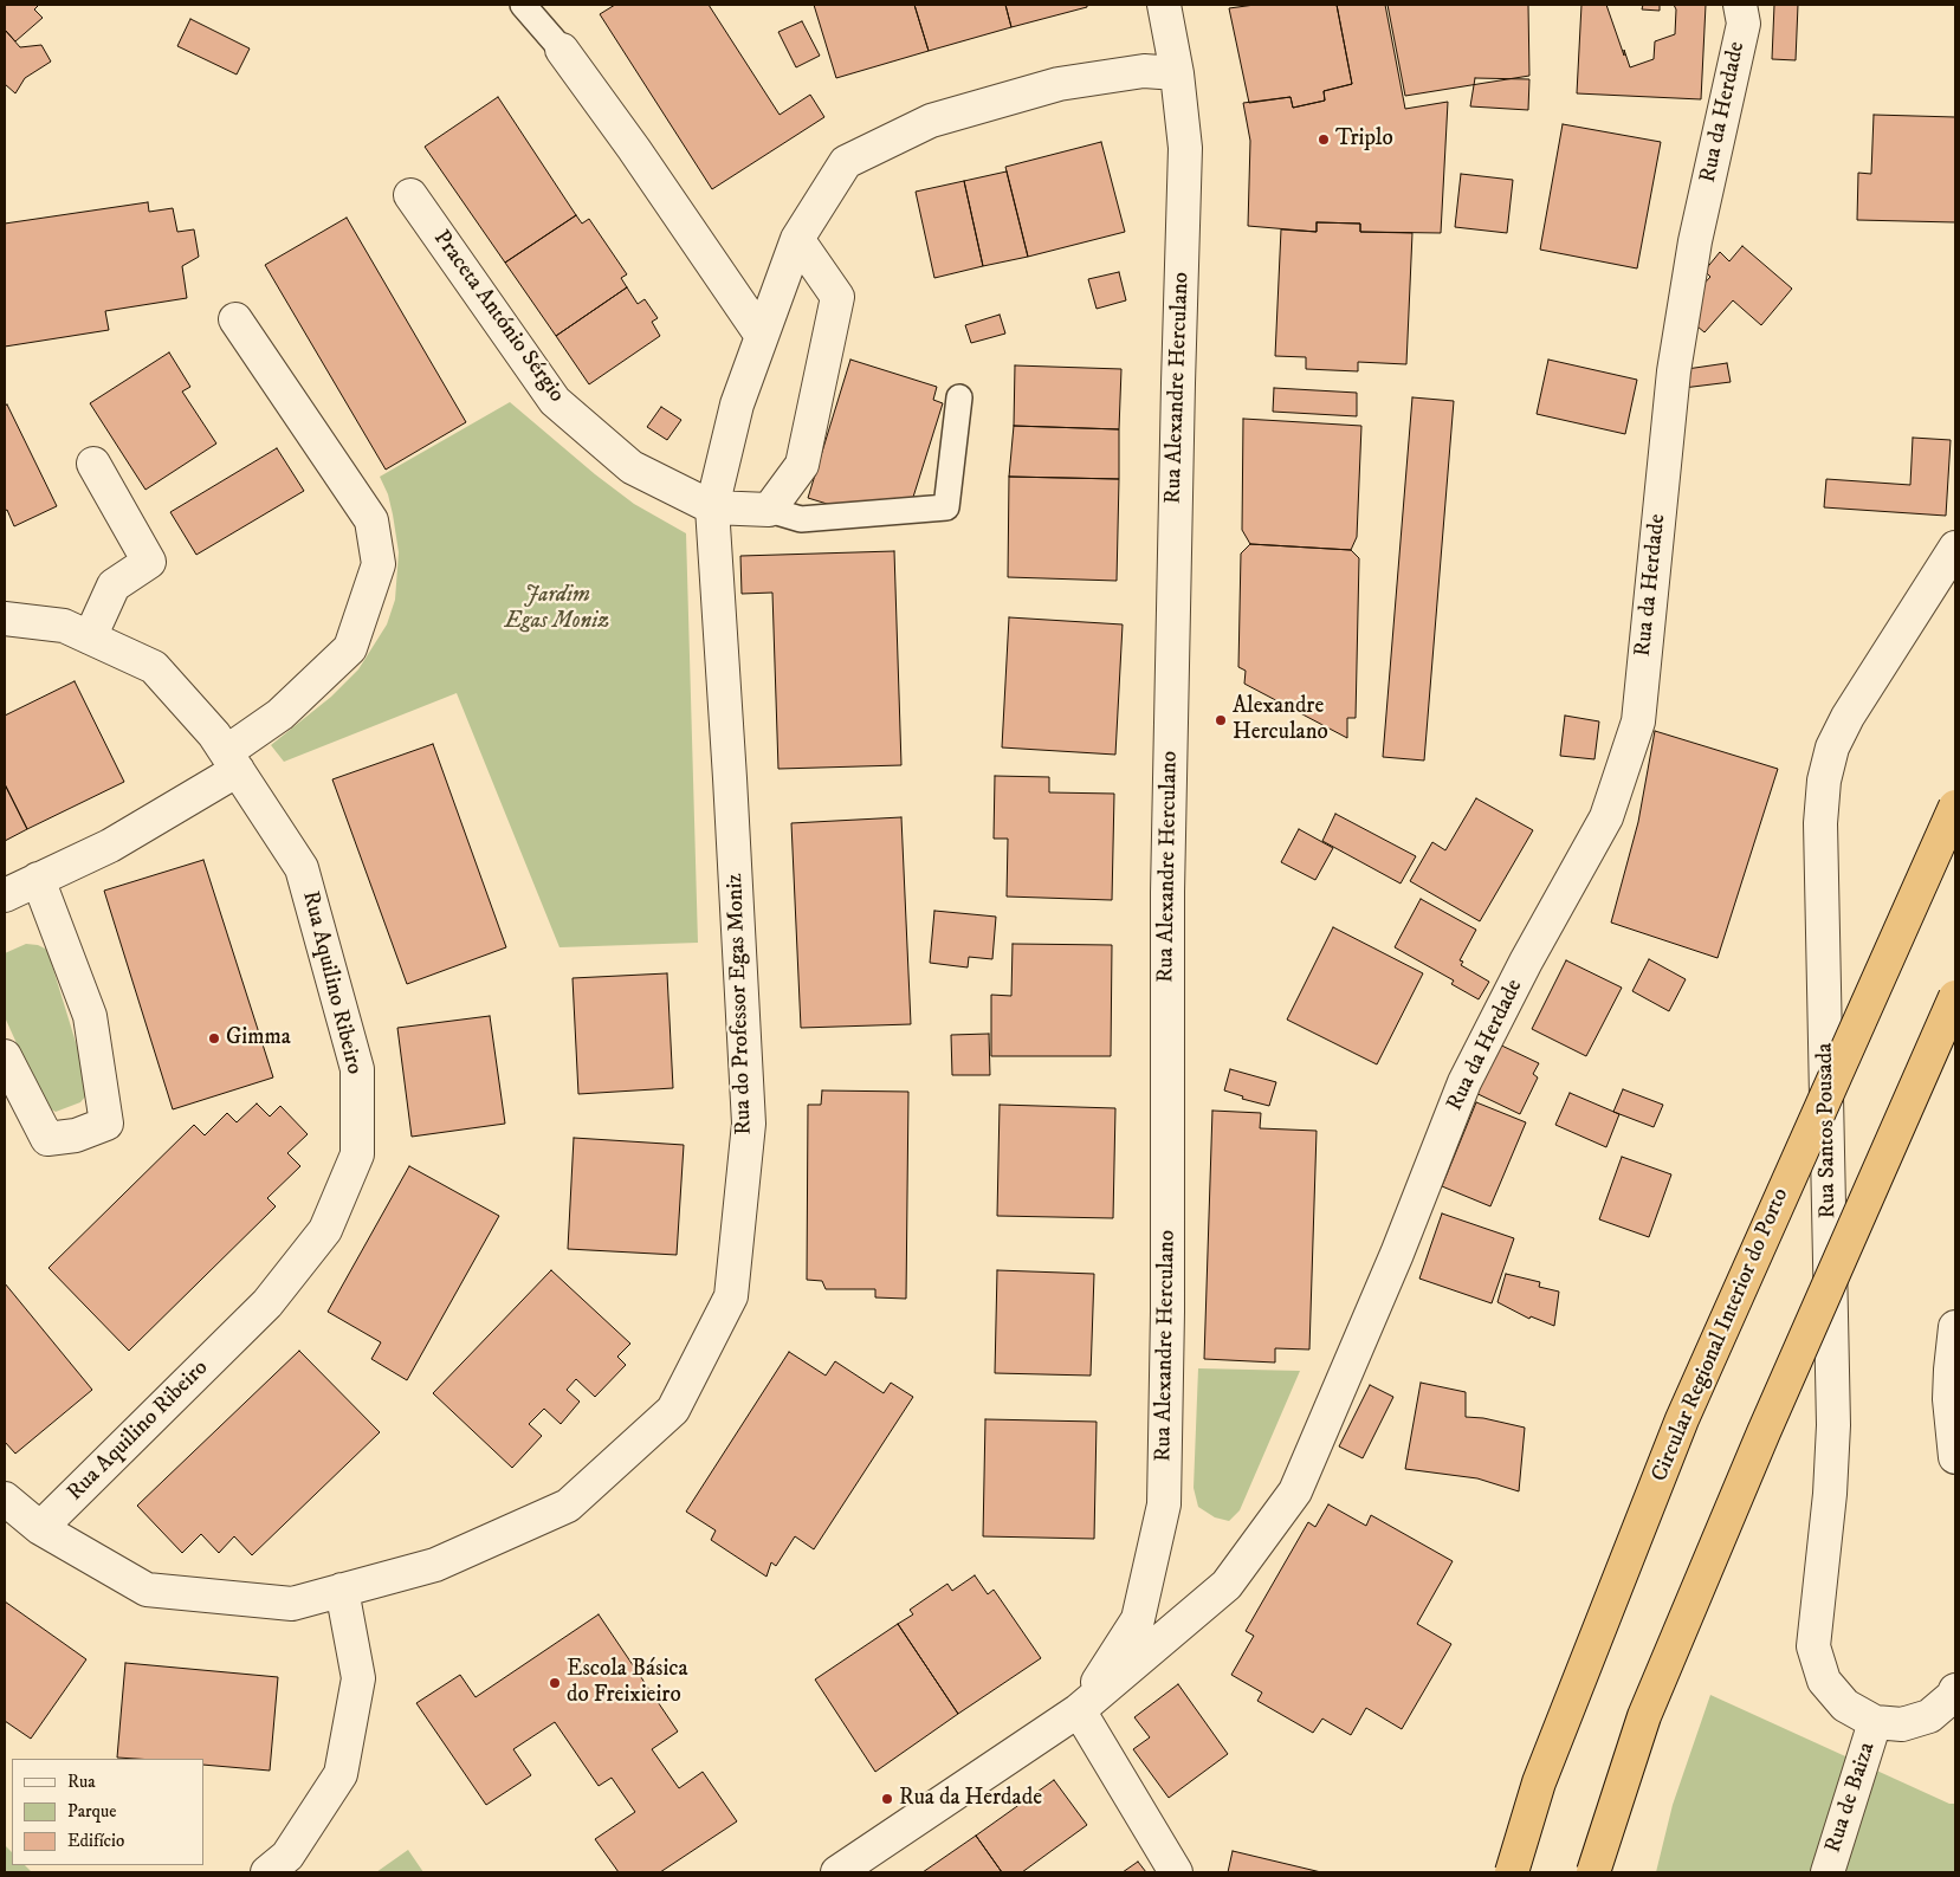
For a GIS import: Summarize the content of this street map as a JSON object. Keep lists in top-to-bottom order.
{
  "streets": {
    "highway": ["Circular Regional Interior do Porto"],
    "street": [
      "Rua da Herdade",
      "Praceta António Sérgio",
      "Rua Alexandre Herculano",
      "Rua Aquilino Ribeiro",
      "Rua do Professor Egas Moniz",
      "Rua Santos Pousada",
      "Rua de Baiza"
    ]
  },
  "crossings": [
    ["Rua da Herdade", "Rua Alexandre Herculano"],
    ["Praceta António Sérgio", "Rua do Professor Egas Moniz"],
    ["Rua Alexandre Herculano", "Rua do Professor Egas Moniz"],
    ["Rua Aquilino Ribeiro", "Rua do Professor Egas Moniz"],
    ["Rua Santos Pousada", "Rua de Baiza"]
  ],
  "parks": ["Jardim Egas Moniz"],
  "places": [
    "Triplo",
    "Alexandre Herculano",
    "Gimma",
    "Escola Básica do Freixieiro",
    "Rua da Herdade"
  ],
  "legend": ["Rua", "Parque", "Edifício"]
}
